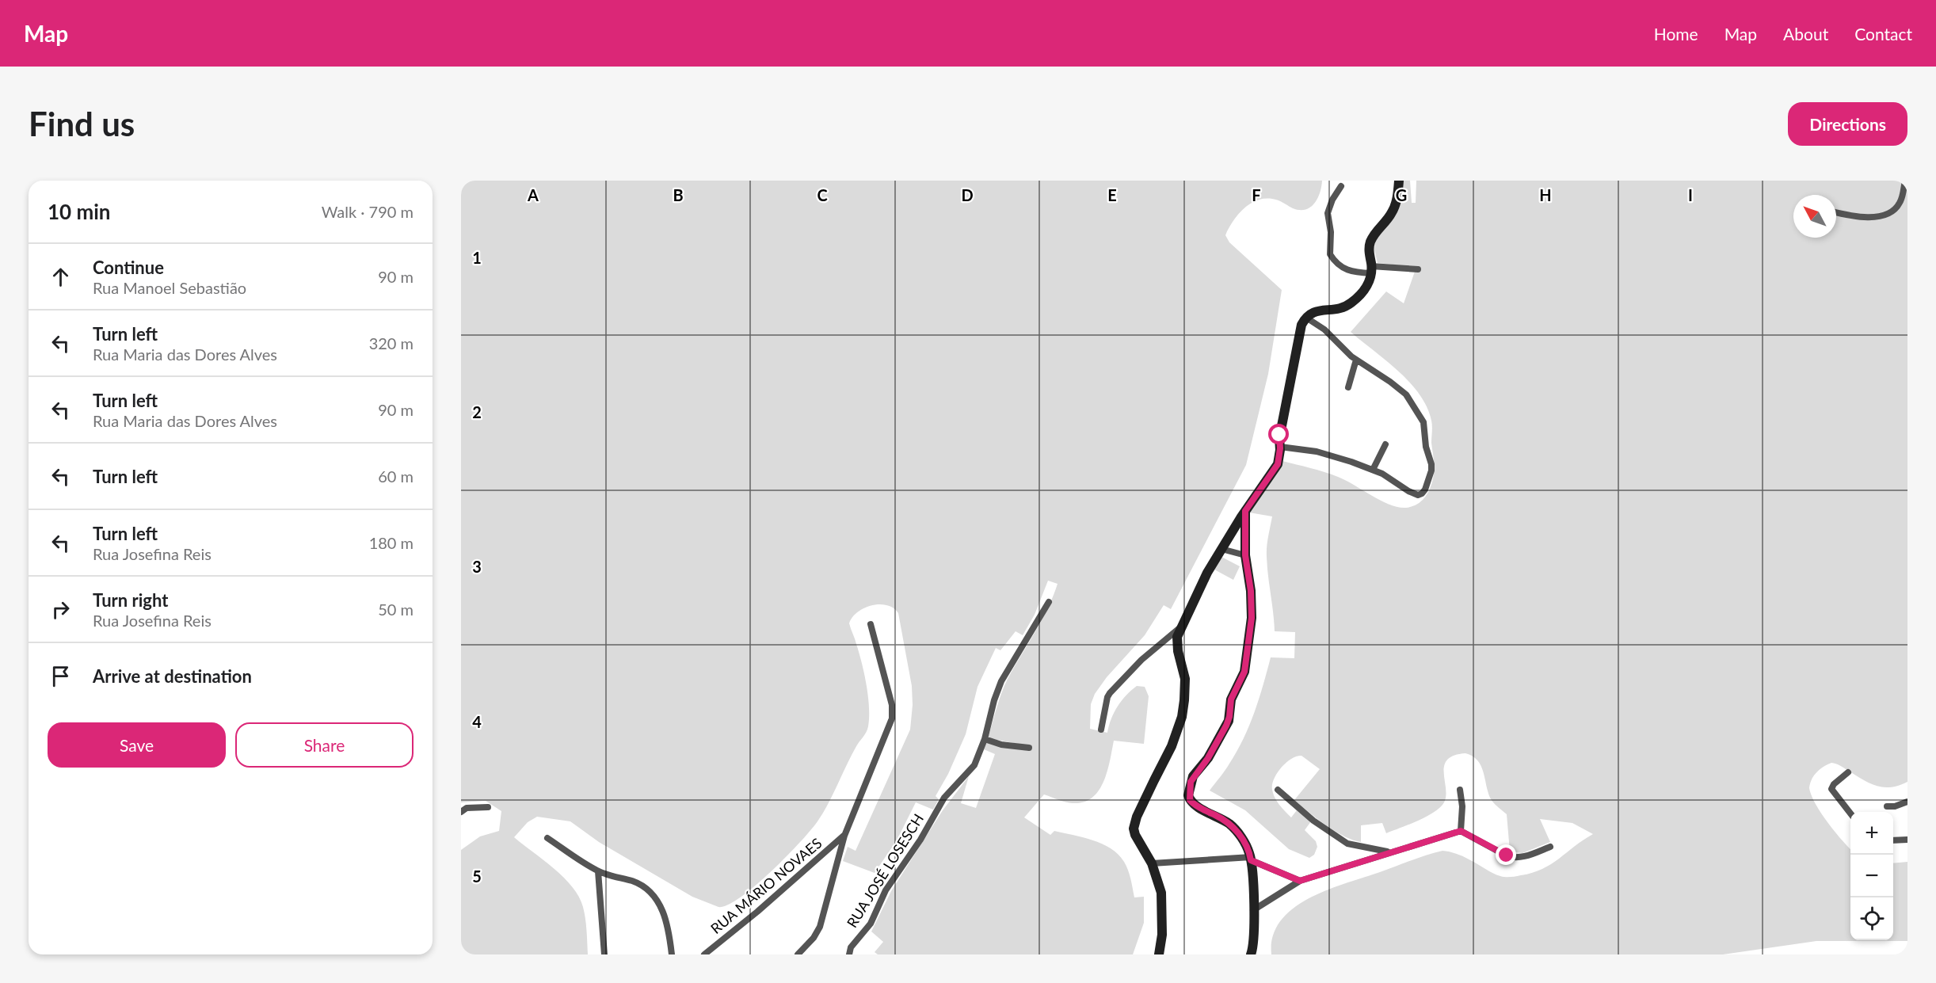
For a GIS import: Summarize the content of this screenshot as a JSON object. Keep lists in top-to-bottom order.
{
  "streets": {
    "street": ["RUA JOSÉ LOSESCH", "RUA MÁRIO NOVAES"]
  },
  "north": "top left",
  "page": {
    "header": "Map",
    "nav": [
      "Home",
      "Map",
      "About",
      "Contact"
    ],
    "buttons": [
      "Directions",
      ["Save", "Share"]
    ],
    "title": "Find us",
    "heading": ["10 min", "Walk · 790 m"],
    "list": [
      ["Continue", "Rua Manoel Sebastião", "90 m"],
      ["Turn left", "Rua Maria das Dores Alves", "320 m"],
      ["Turn left", "Rua Maria das Dores Alves", "90 m"],
      ["Turn left", "60 m"],
      ["Turn left", "Rua Josefina Reis", "180 m"],
      ["Turn right", "Rua Josefina Reis", "50 m"],
      "Arrive at destination"
    ],
    "map_buttons": ["+", "−"]
  },
  "grid": {
    "columns": [
      "A",
      "B",
      "C",
      "D",
      "E",
      "F",
      "G",
      "H",
      "I"
    ],
    "rows": [
      "1",
      "2",
      "3",
      "4",
      "5"
    ]
  }
}
